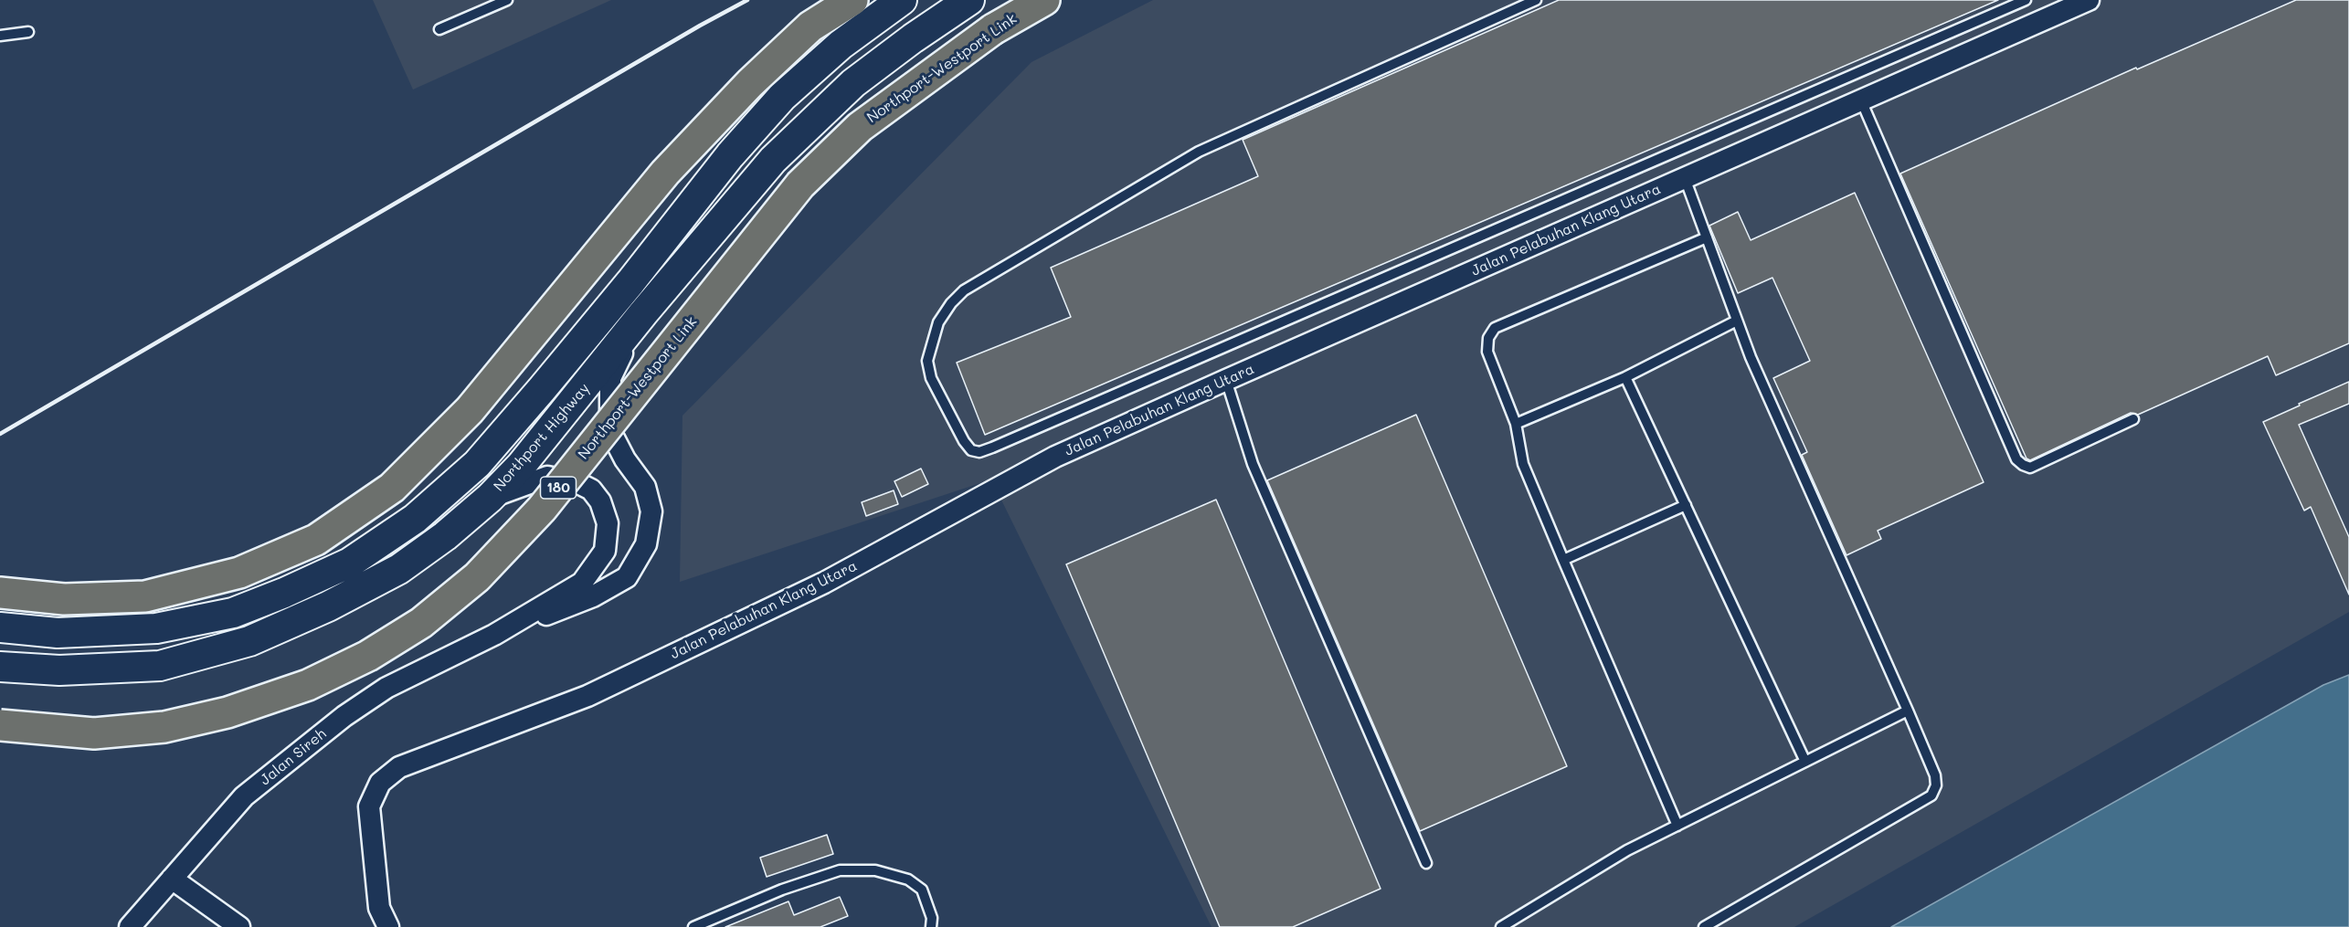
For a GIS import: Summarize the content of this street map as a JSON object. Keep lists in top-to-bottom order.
{
  "streets": {
    "main road": ["Northport-Westport Link", "Northport Highway", "180"],
    "street": ["Jalan Pelabuhan Klang Utara", "Jalan Sireh"]
  }
}
